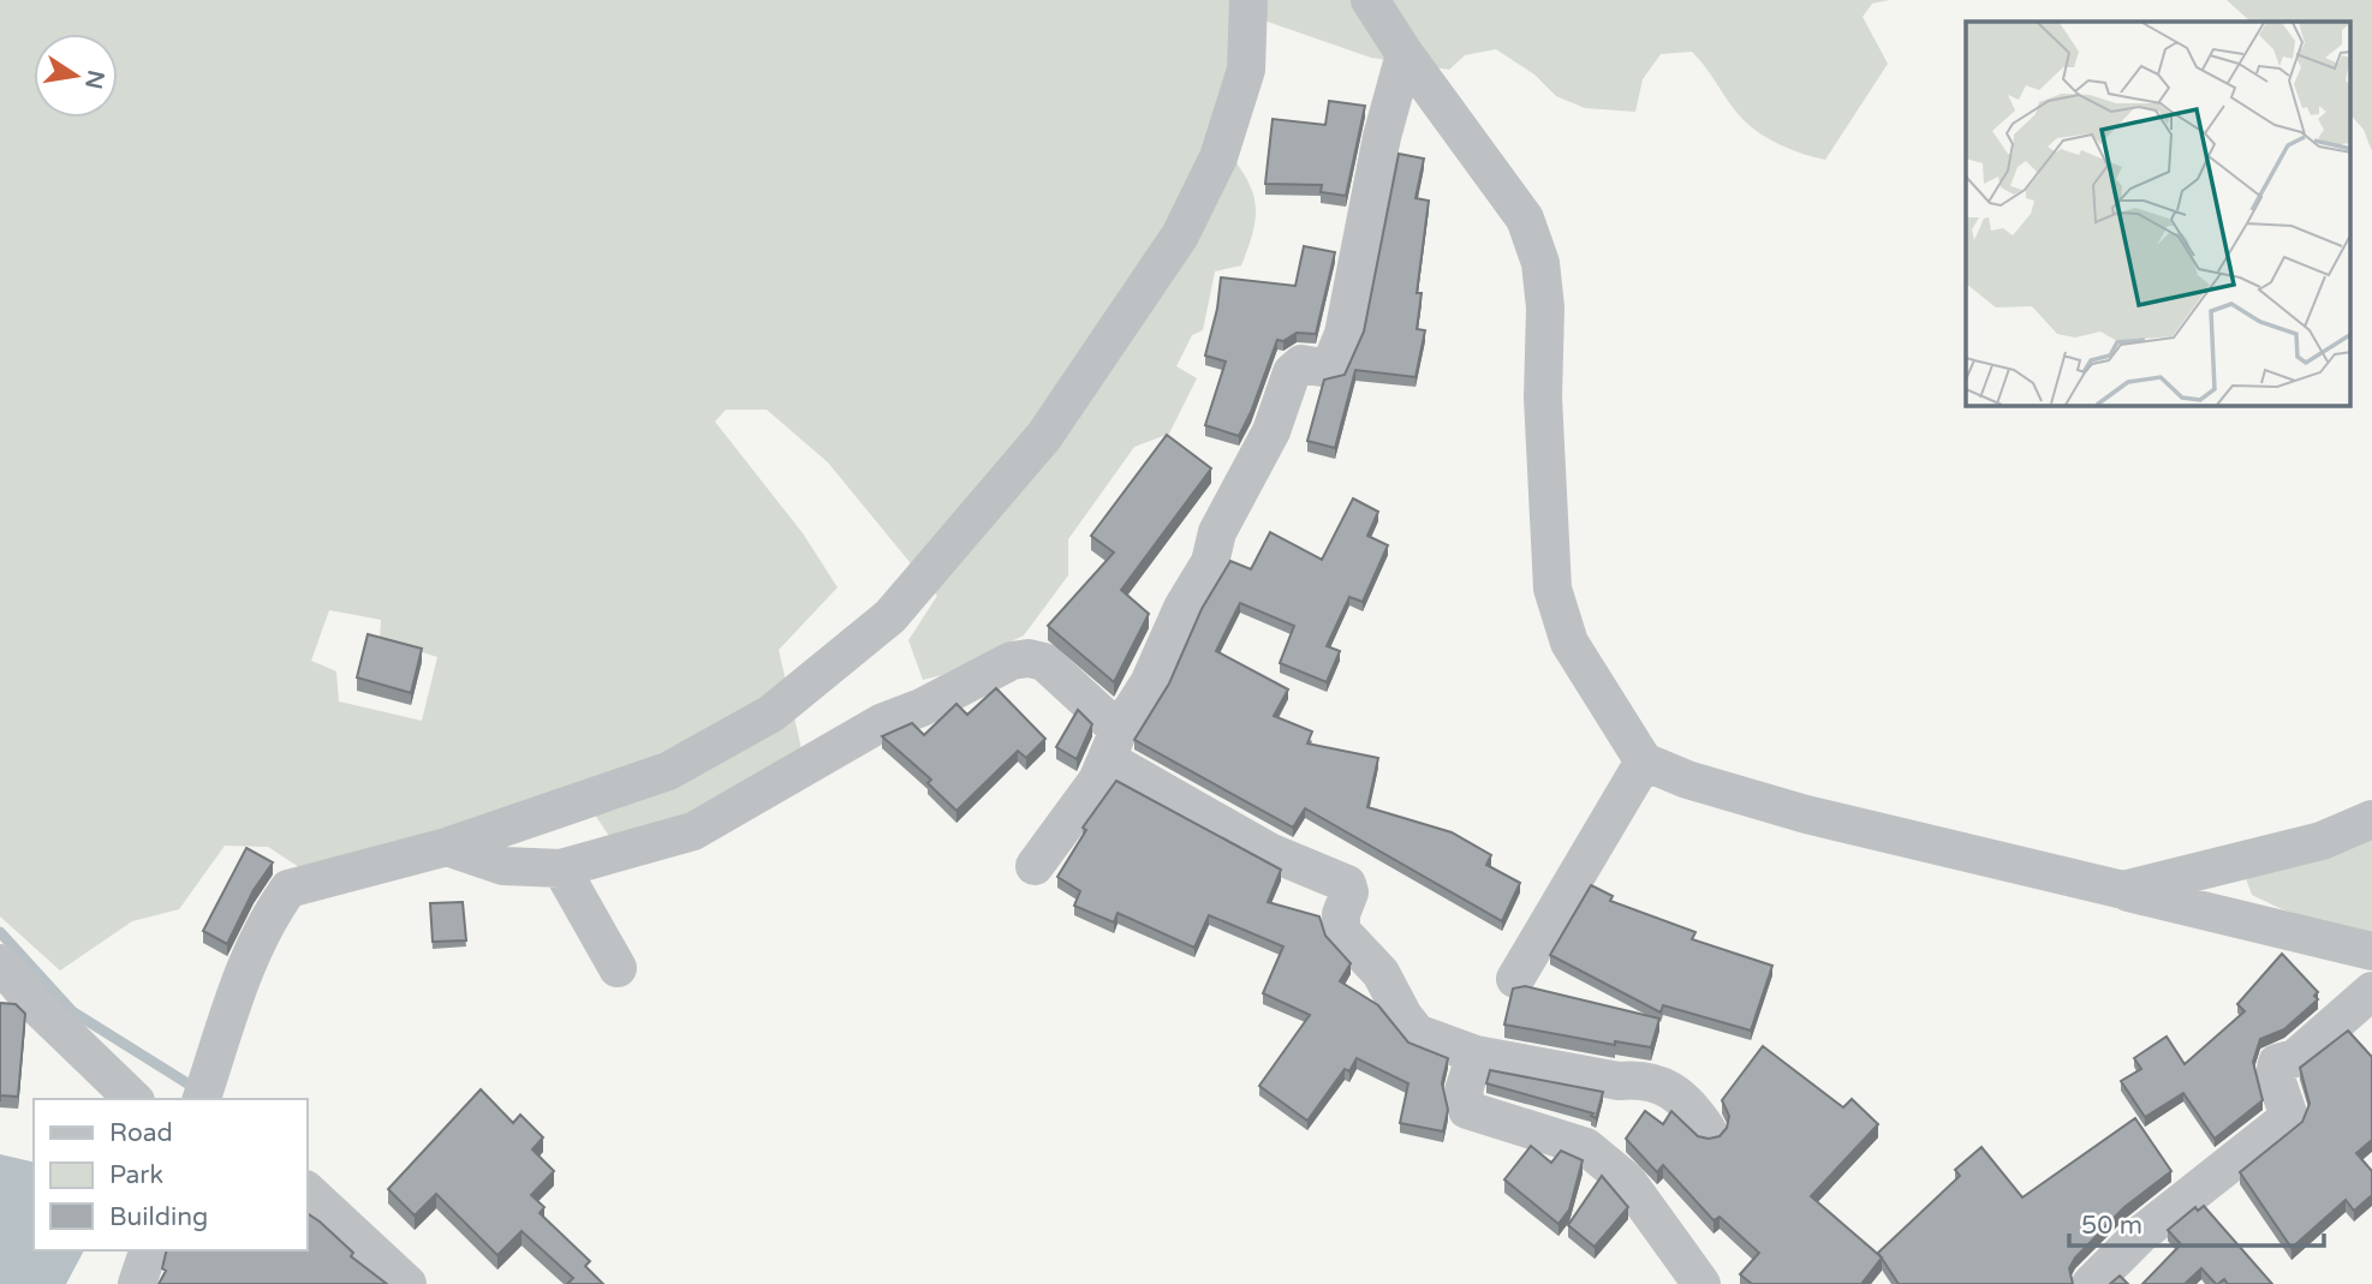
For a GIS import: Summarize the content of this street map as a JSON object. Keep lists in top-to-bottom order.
{
  "legend": ["Road", "Park", "Building"],
  "scale_bar": "50 m",
  "north": "right"
}
